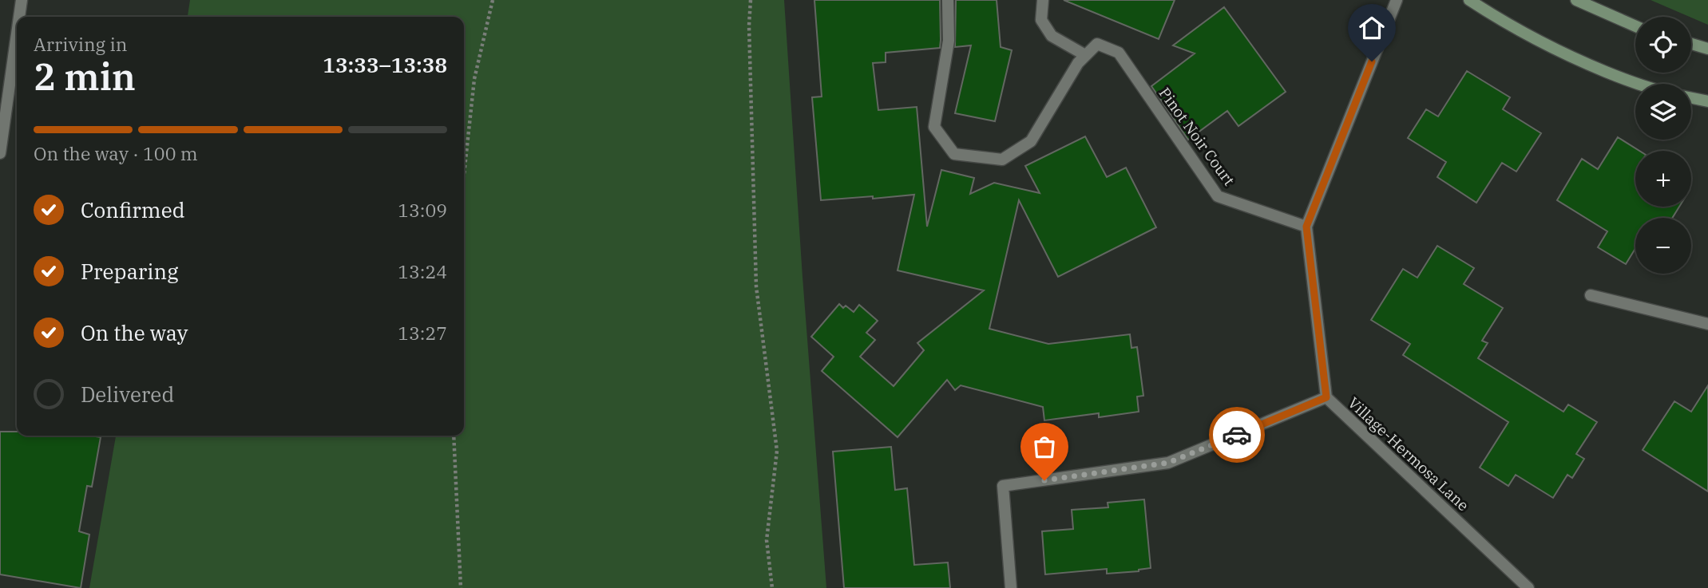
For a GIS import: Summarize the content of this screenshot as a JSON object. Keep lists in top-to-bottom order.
{
  "streets": {
    "street": ["Pinot Noir Court", "Village-Hermosa Lane"]
  },
  "crossings": [
    ["Pinot Noir Court", "Village-Hermosa Lane"]
  ],
  "page": {
    "map_buttons": ["+", "−"],
    "heading": ["2 min", "Arriving in", "13:33–13:38"],
    "bar": "On the way · 100 m",
    "list": [
      ["Confirmed", "13:09"],
      ["Preparing", "13:24"],
      ["On the way", "13:27"],
      "Delivered"
    ]
  }
}
